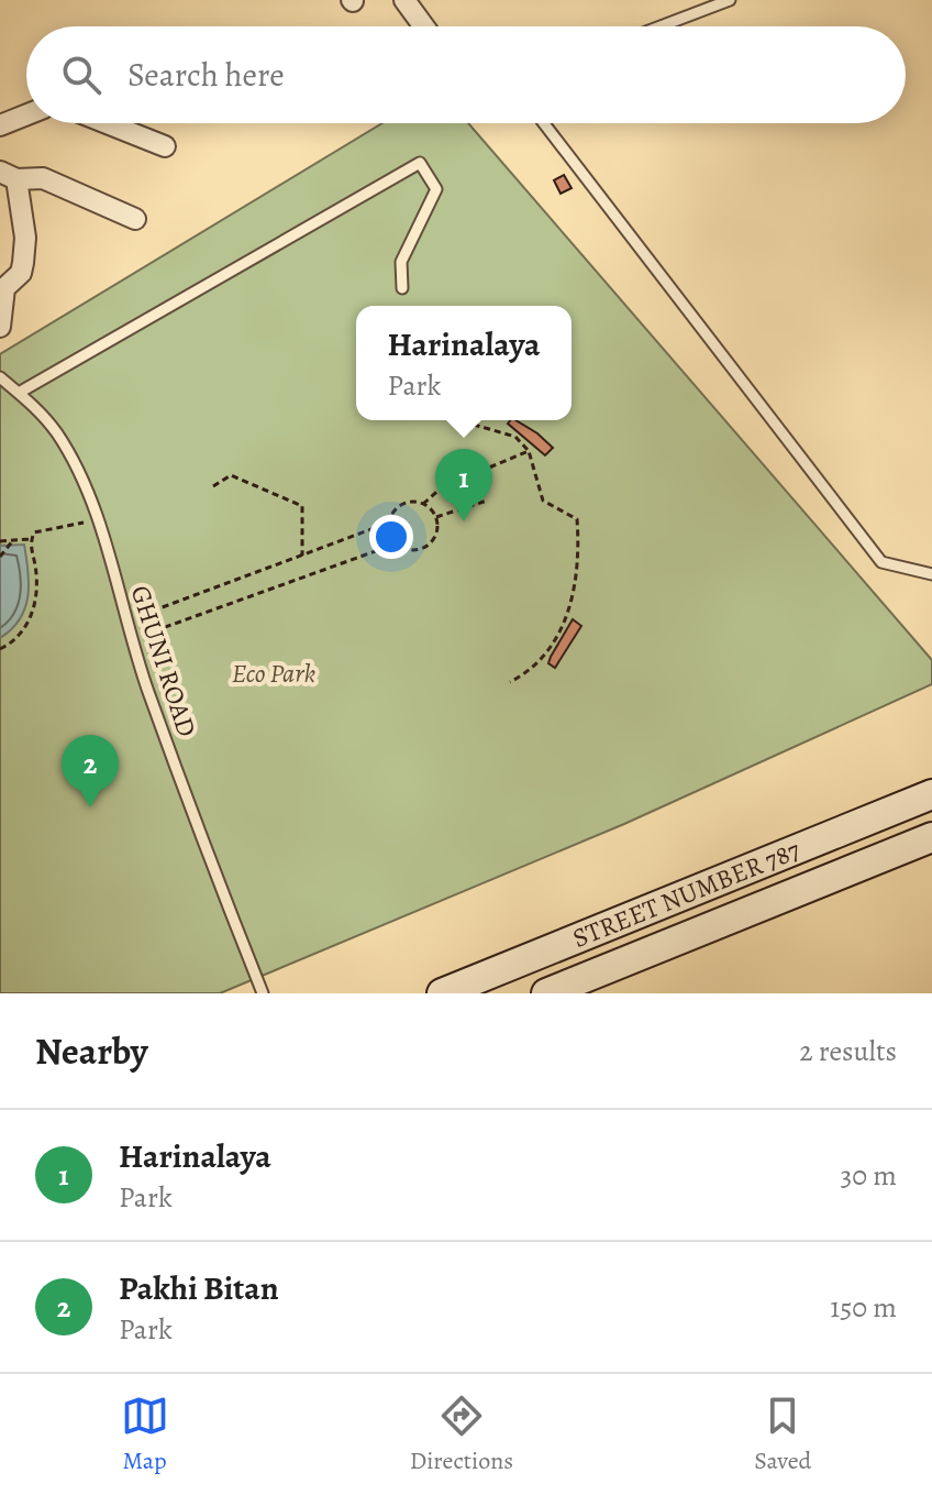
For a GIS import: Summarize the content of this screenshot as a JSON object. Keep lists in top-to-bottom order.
{
  "streets": {
    "street": ["STREET NUMBER 787"],
    "lane": ["GHUNI ROAD"]
  },
  "parks": ["Eco Park"],
  "page": {
    "search": "Search here",
    "popup": ["Harinalaya", "Park"],
    "pins": ["1", "2"],
    "heading": ["Nearby", "2 results"],
    "list": [
      {
        "mark": "1",
        "name": "Harinalaya",
        "note": "Park",
        "value": "30 m"
      },
      {
        "mark": "2",
        "name": "Pakhi Bitan",
        "note": "Park",
        "value": "150 m"
      }
    ],
    "nav": ["Map", "Directions", "Saved"]
  }
}
